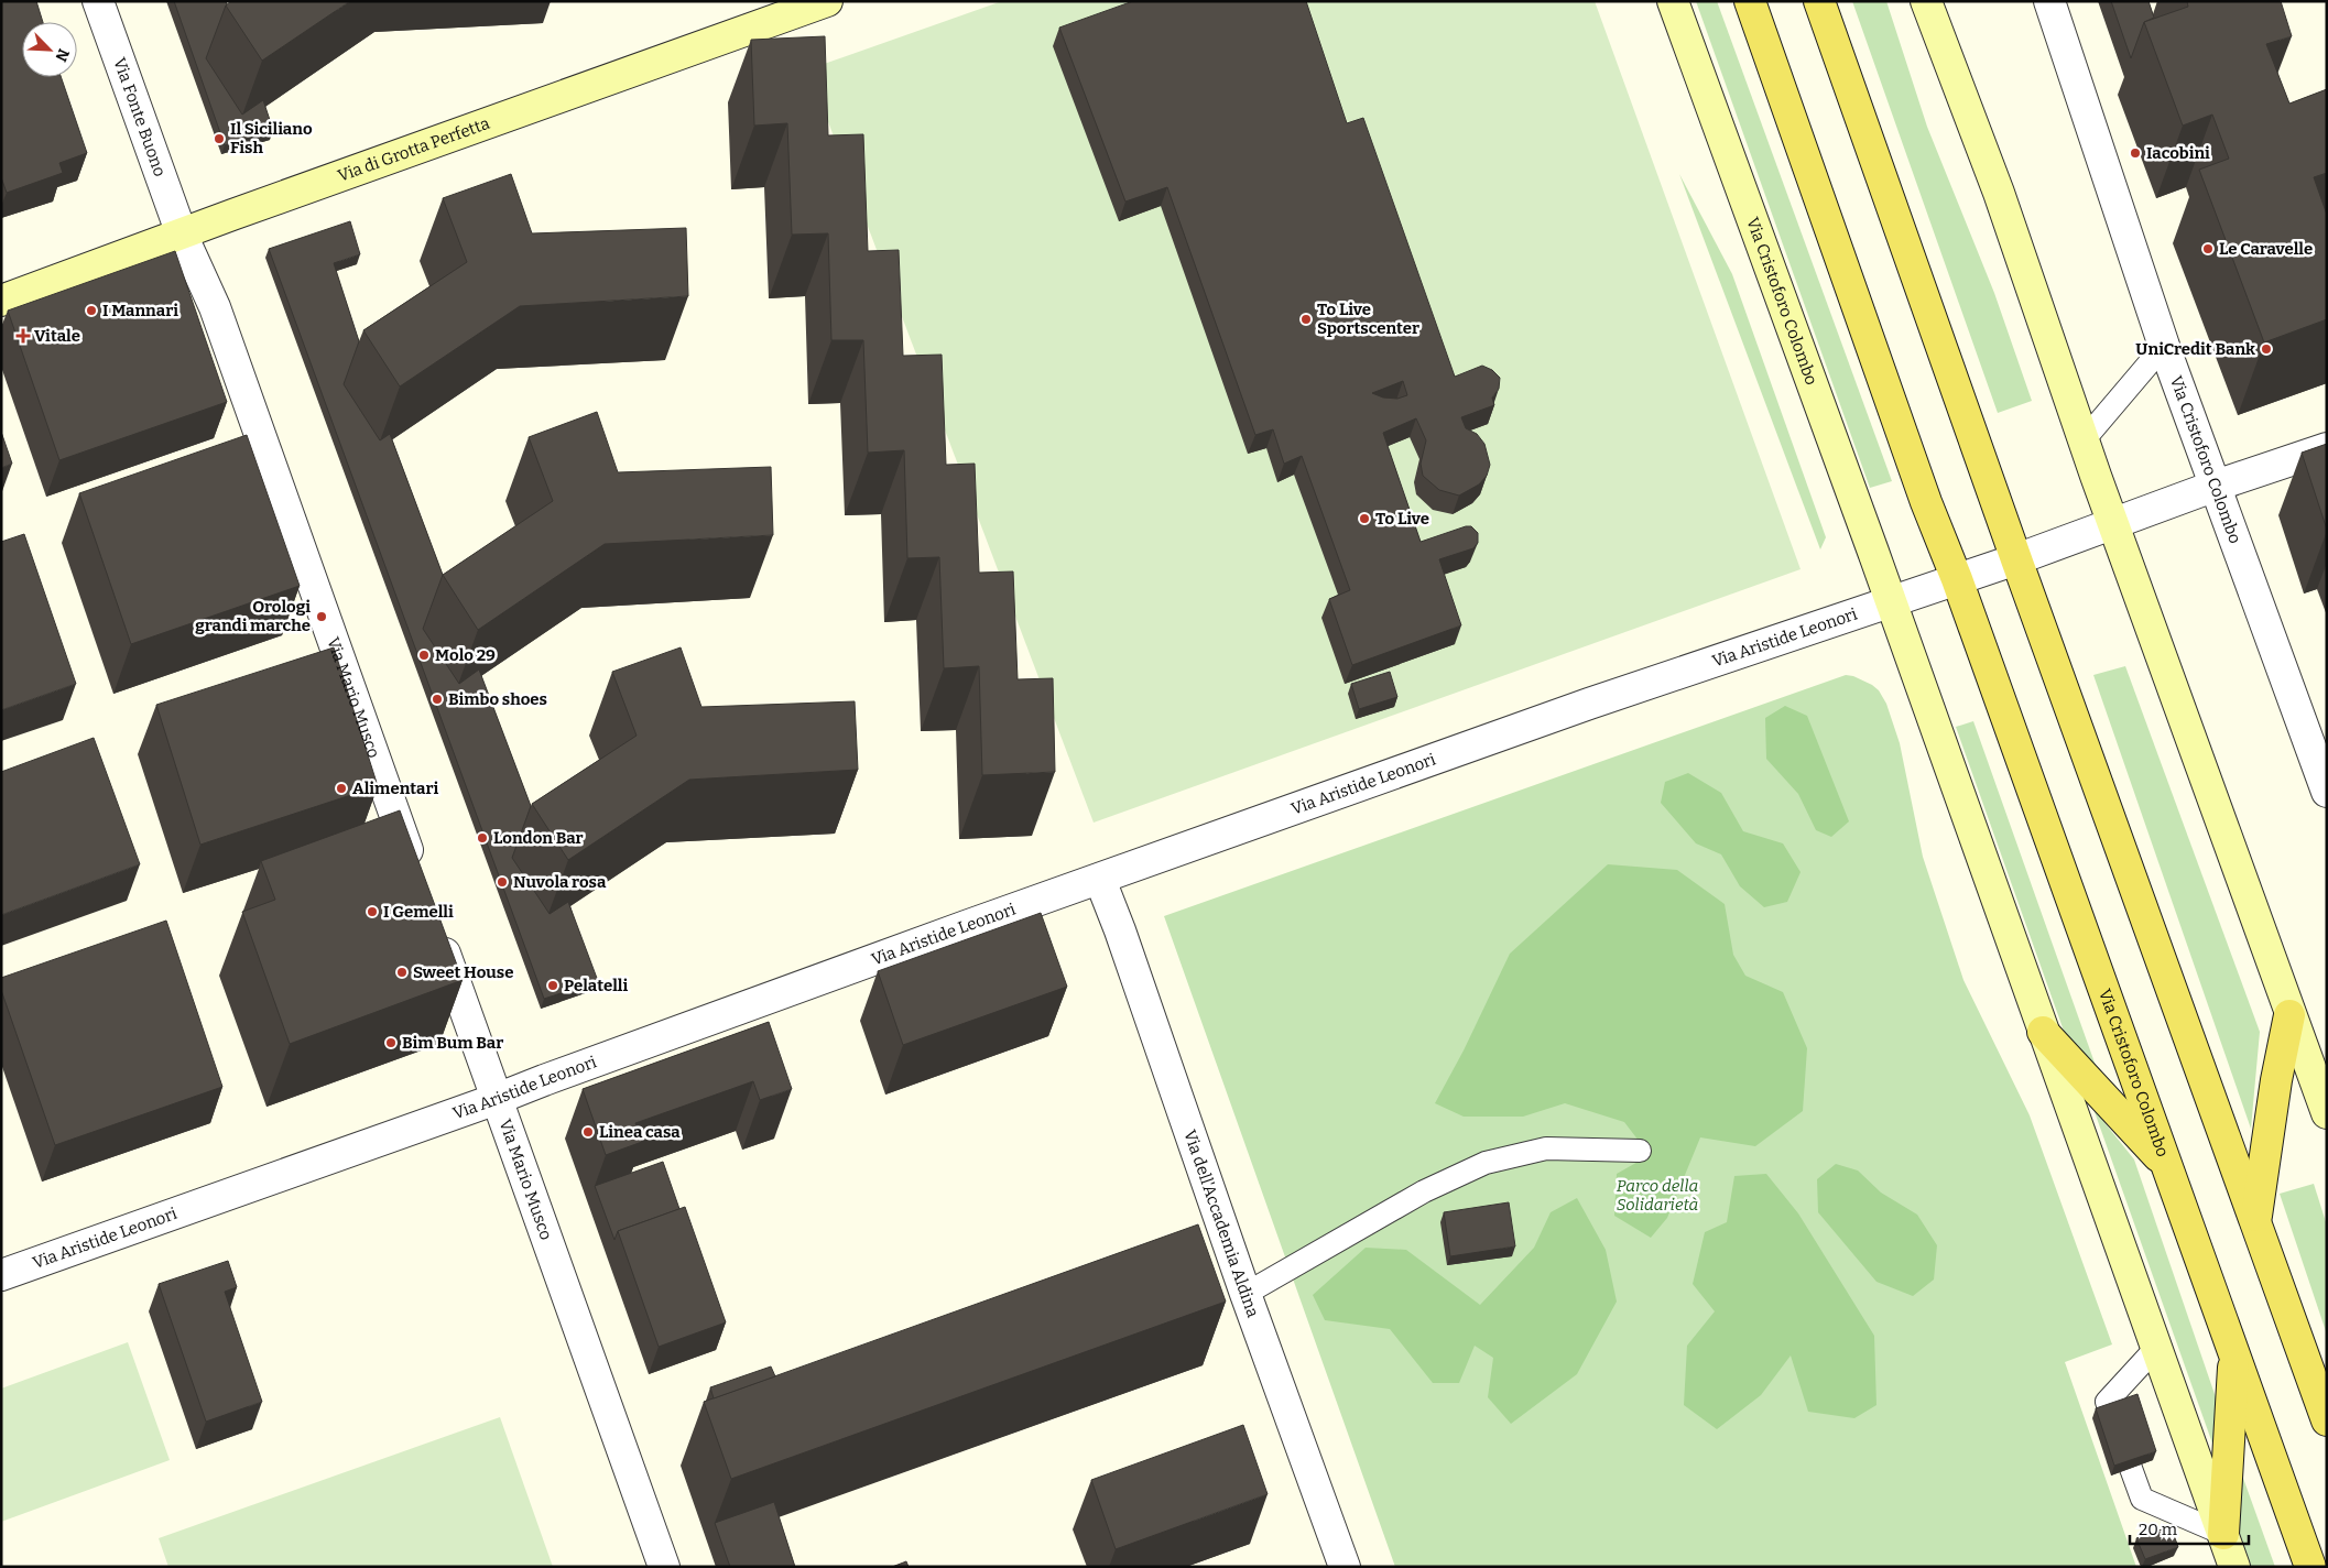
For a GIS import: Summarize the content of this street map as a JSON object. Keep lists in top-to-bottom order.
{
  "streets": {
    "main road": ["Via di Grotta Perfetta", "Via Cristoforo Colombo"],
    "street": [
      "Via Fonte Buono",
      "Via Aristide Leonori",
      "Via Mario Musco",
      "Via dell'Accademia Aldina"
    ]
  },
  "crossings": [
    ["Via Fonte Buono", "Via di Grotta Perfetta"],
    ["Via Fonte Buono", "Via Mario Musco"],
    ["Via di Grotta Perfetta", "Via Mario Musco"],
    ["Via Cristoforo Colombo", "Via Aristide Leonori"],
    ["Via Aristide Leonori", "Via Mario Musco"],
    ["Via Aristide Leonori", "Via dell'Accademia Aldina"]
  ],
  "parks": ["Parco della Solidarietà"],
  "places": {
    "other": [
      "Il Siciliano Fish",
      "Iacobini",
      "Le Caravelle",
      "I Mannari",
      "To Live Sportscenter",
      "UniCredit Bank",
      "To Live",
      "Orologi grandi marche",
      "Molo 29",
      "Bimbo shoes",
      "Alimentari",
      "London Bar",
      "Nuvola rosa",
      "I Gemelli",
      "Sweet House",
      "Pelatelli",
      "Bim Bum Bar",
      "Linea casa"
    ],
    "health": ["Vitale"]
  },
  "scale_bar": "20 m",
  "north": "bottom right"
}
